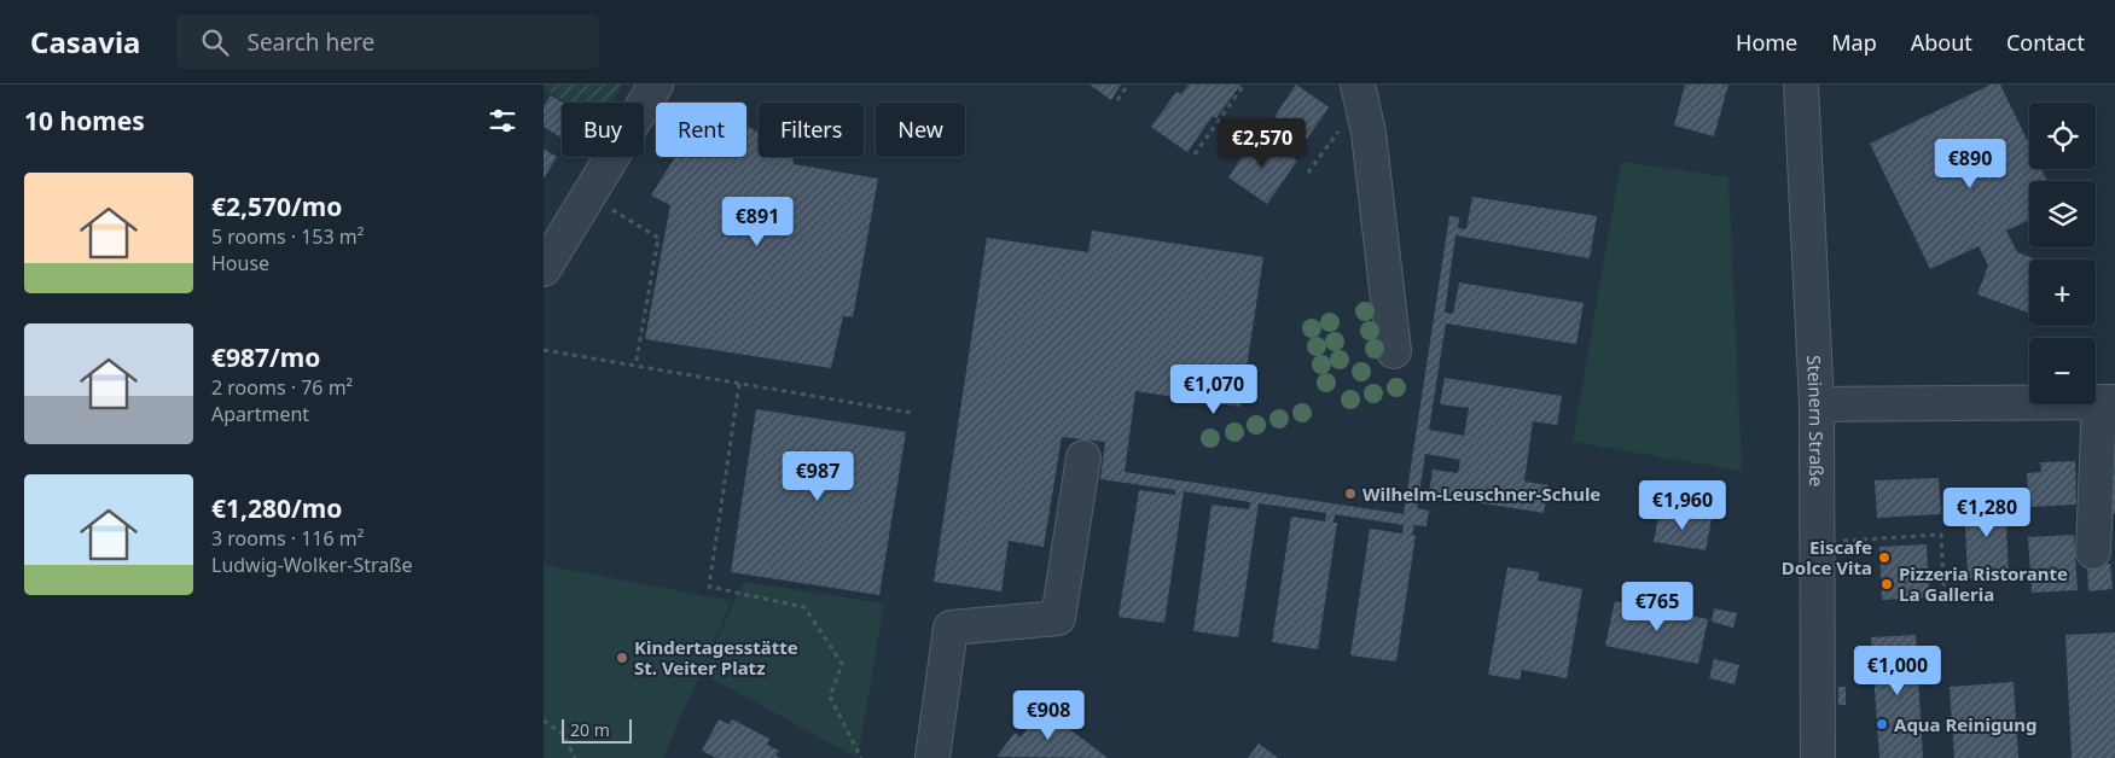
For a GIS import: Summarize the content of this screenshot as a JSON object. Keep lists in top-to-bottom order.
{
  "streets": {
    "street": ["Steinern Straße"]
  },
  "places": [
    "Wilhelm-Leuschner-Schule",
    "Eiscafe Dolce Vita",
    "Pizzeria Ristorante La Galleria",
    "Kindertagesstätte St. Veiter Platz",
    "Aqua Reinigung"
  ],
  "scale_bar": "20 m",
  "page": {
    "header": "Casavia",
    "search": "Search here",
    "nav": [
      "Home",
      "Map",
      "About",
      "Contact"
    ],
    "heading": "10 homes",
    "map_buttons": ["+", "−"],
    "chip": [
      "Buy",
      "Rent",
      "Filters",
      "New"
    ],
    "price": [
      "€2,570",
      "€890",
      "€891",
      "€1,070",
      "€987",
      "€1,960",
      "€1,280",
      "€765",
      "€1,000",
      "€908"
    ],
    "list": [
      {
        "name": "€2,570/mo",
        "note": "5 rooms · 153 m² · House"
      },
      {
        "name": "€987/mo",
        "note": "2 rooms · 76 m² · Apartment"
      },
      {
        "name": "€1,280/mo",
        "note": "3 rooms · 116 m² · Ludwig-Wolker-Straße"
      }
    ],
    "scale": "20 m"
  }
}
